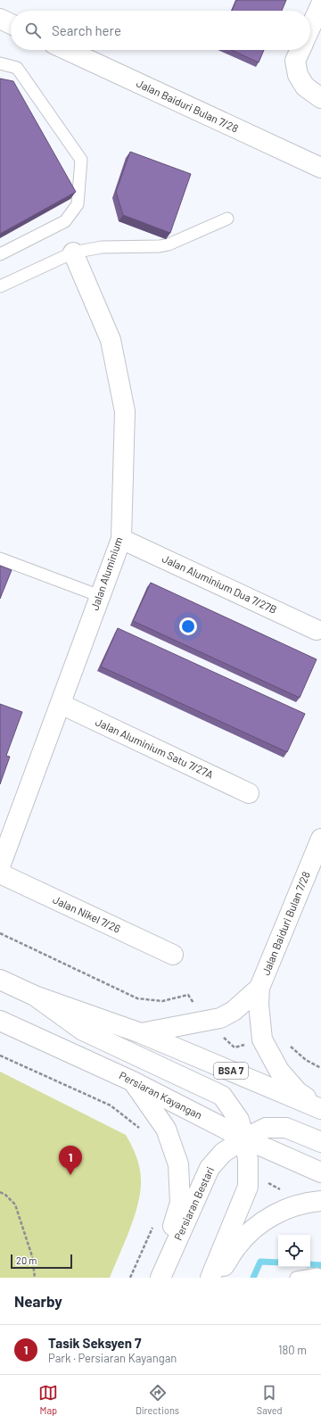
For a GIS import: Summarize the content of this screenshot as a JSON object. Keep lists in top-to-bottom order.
{
  "streets": {
    "main road": [
      "Jalan Baiduri Bulan 7/28",
      "Jalan Aluminium",
      "Jalan Aluminium Dua 7/27B",
      "Jalan Aluminium Satu 7/27A",
      "Jalan Nikel 7/26",
      "BSA 7",
      "Persiaran Kayangan",
      "Persiaran Bestari"
    ]
  },
  "crossings": [
    ["Jalan Aluminium", "Jalan Aluminium Dua 7/27B"],
    ["Jalan Aluminium", "Jalan Aluminium Satu 7/27A"],
    ["Persiaran Kayangan", "Persiaran Bestari"]
  ],
  "scale_bar": "20 m",
  "page": {
    "search": "Search here",
    "pins": "1",
    "scale": "20 m",
    "heading": "Nearby",
    "list": [
      {
        "mark": "1",
        "name": "Tasik Seksyen 7",
        "note": "Park · Persiaran Kayangan",
        "value": "180 m"
      }
    ],
    "nav": ["Map", "Directions", "Saved"]
  }
}
